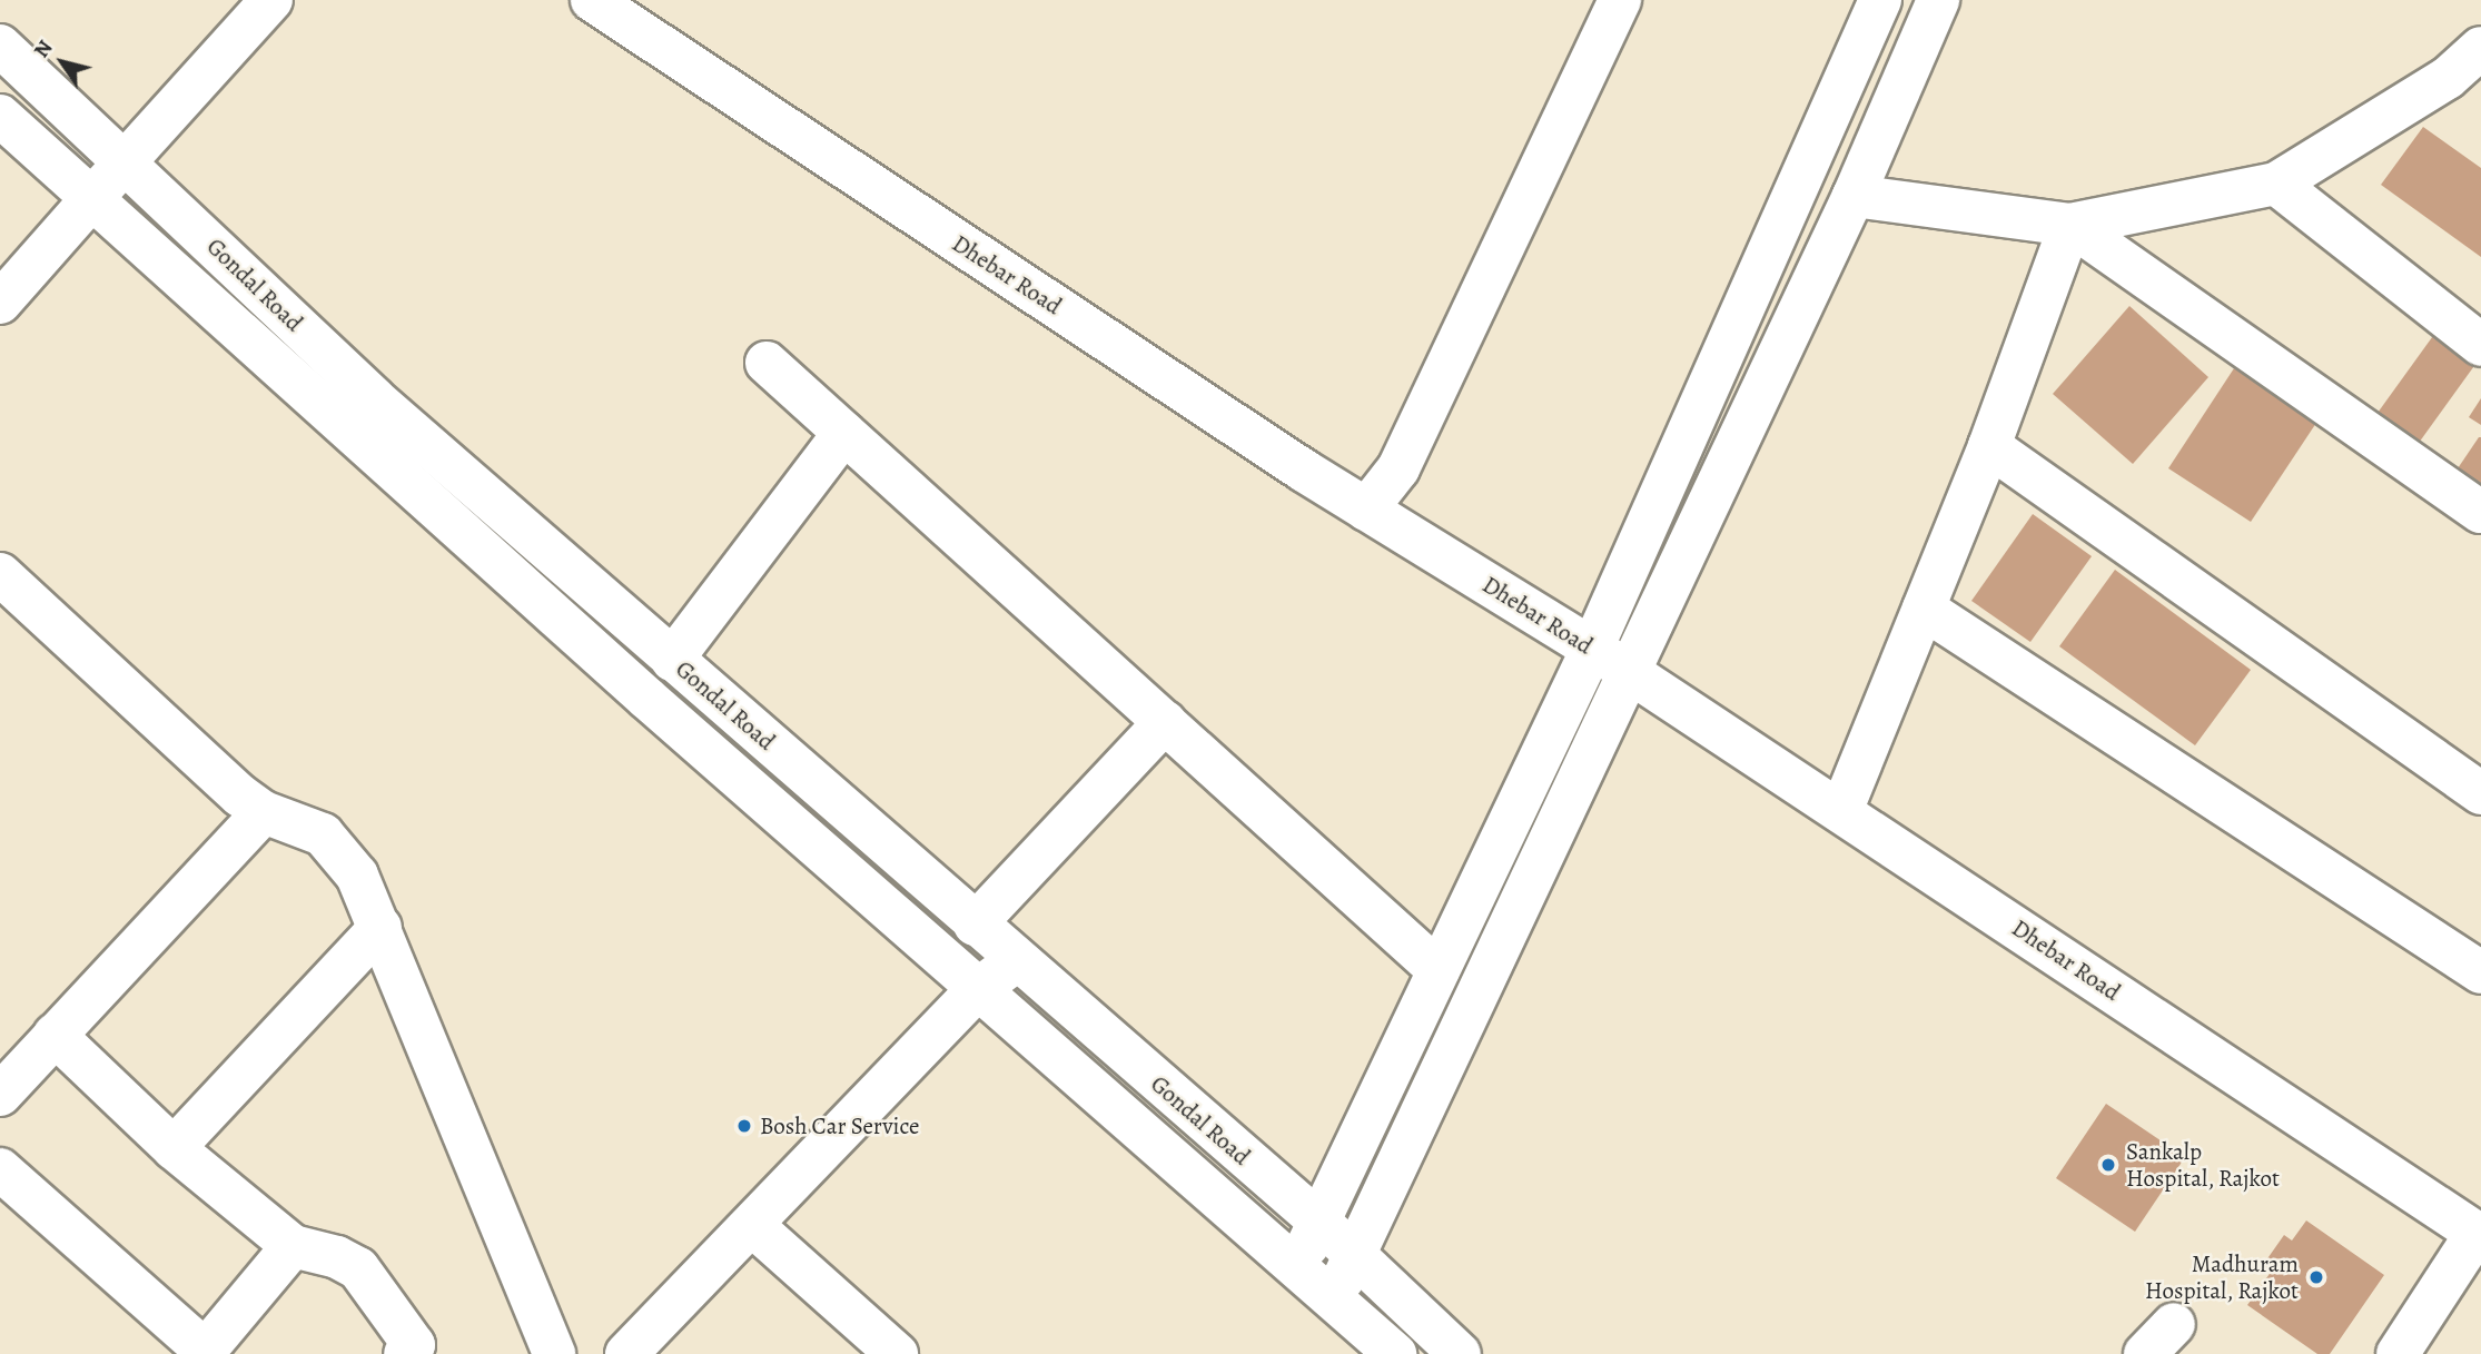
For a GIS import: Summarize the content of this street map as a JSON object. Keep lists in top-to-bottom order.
{
  "streets": {
    "street": ["Dhebar Road", "Gondal Road"]
  },
  "places": ["Bosh Car Service", "Sankalp Hospital, Rajkot", "Madhuram Hospital, Rajkot"],
  "north": "top left"
}
